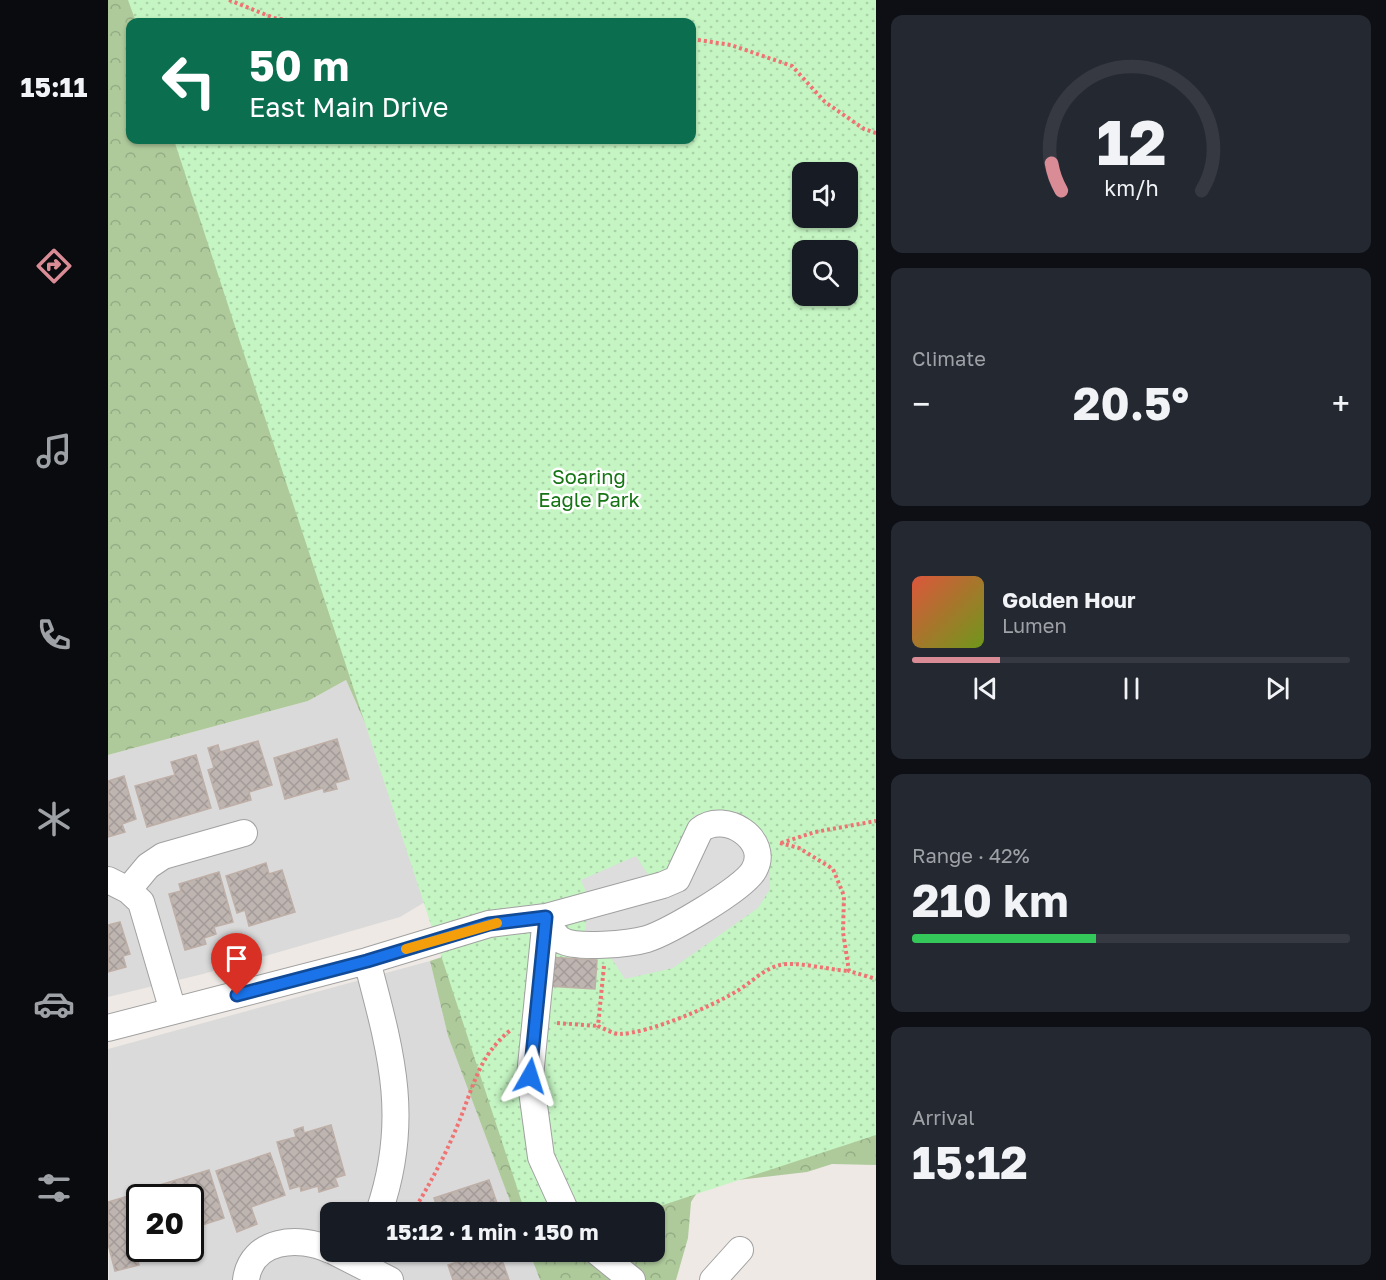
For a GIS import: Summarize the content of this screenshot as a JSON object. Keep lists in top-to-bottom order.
{
  "parks": ["Soaring Eagle Park"],
  "page": {
    "tabs": "15:11",
    "turn": ["50 m", "East Main Drive"],
    "tile": [
      "Climate",
      ["Range · 42%", "210 km"],
      ["Arrival", "15:12"]
    ],
    "heat": ["−", "20.5°", "+"],
    "song": ["Golden Hour", "Lumen"],
    "limit": "20",
    "trip": "15:12 · 1 min · 150 m",
    "gauge": ["12", "km/h"]
  }
}
